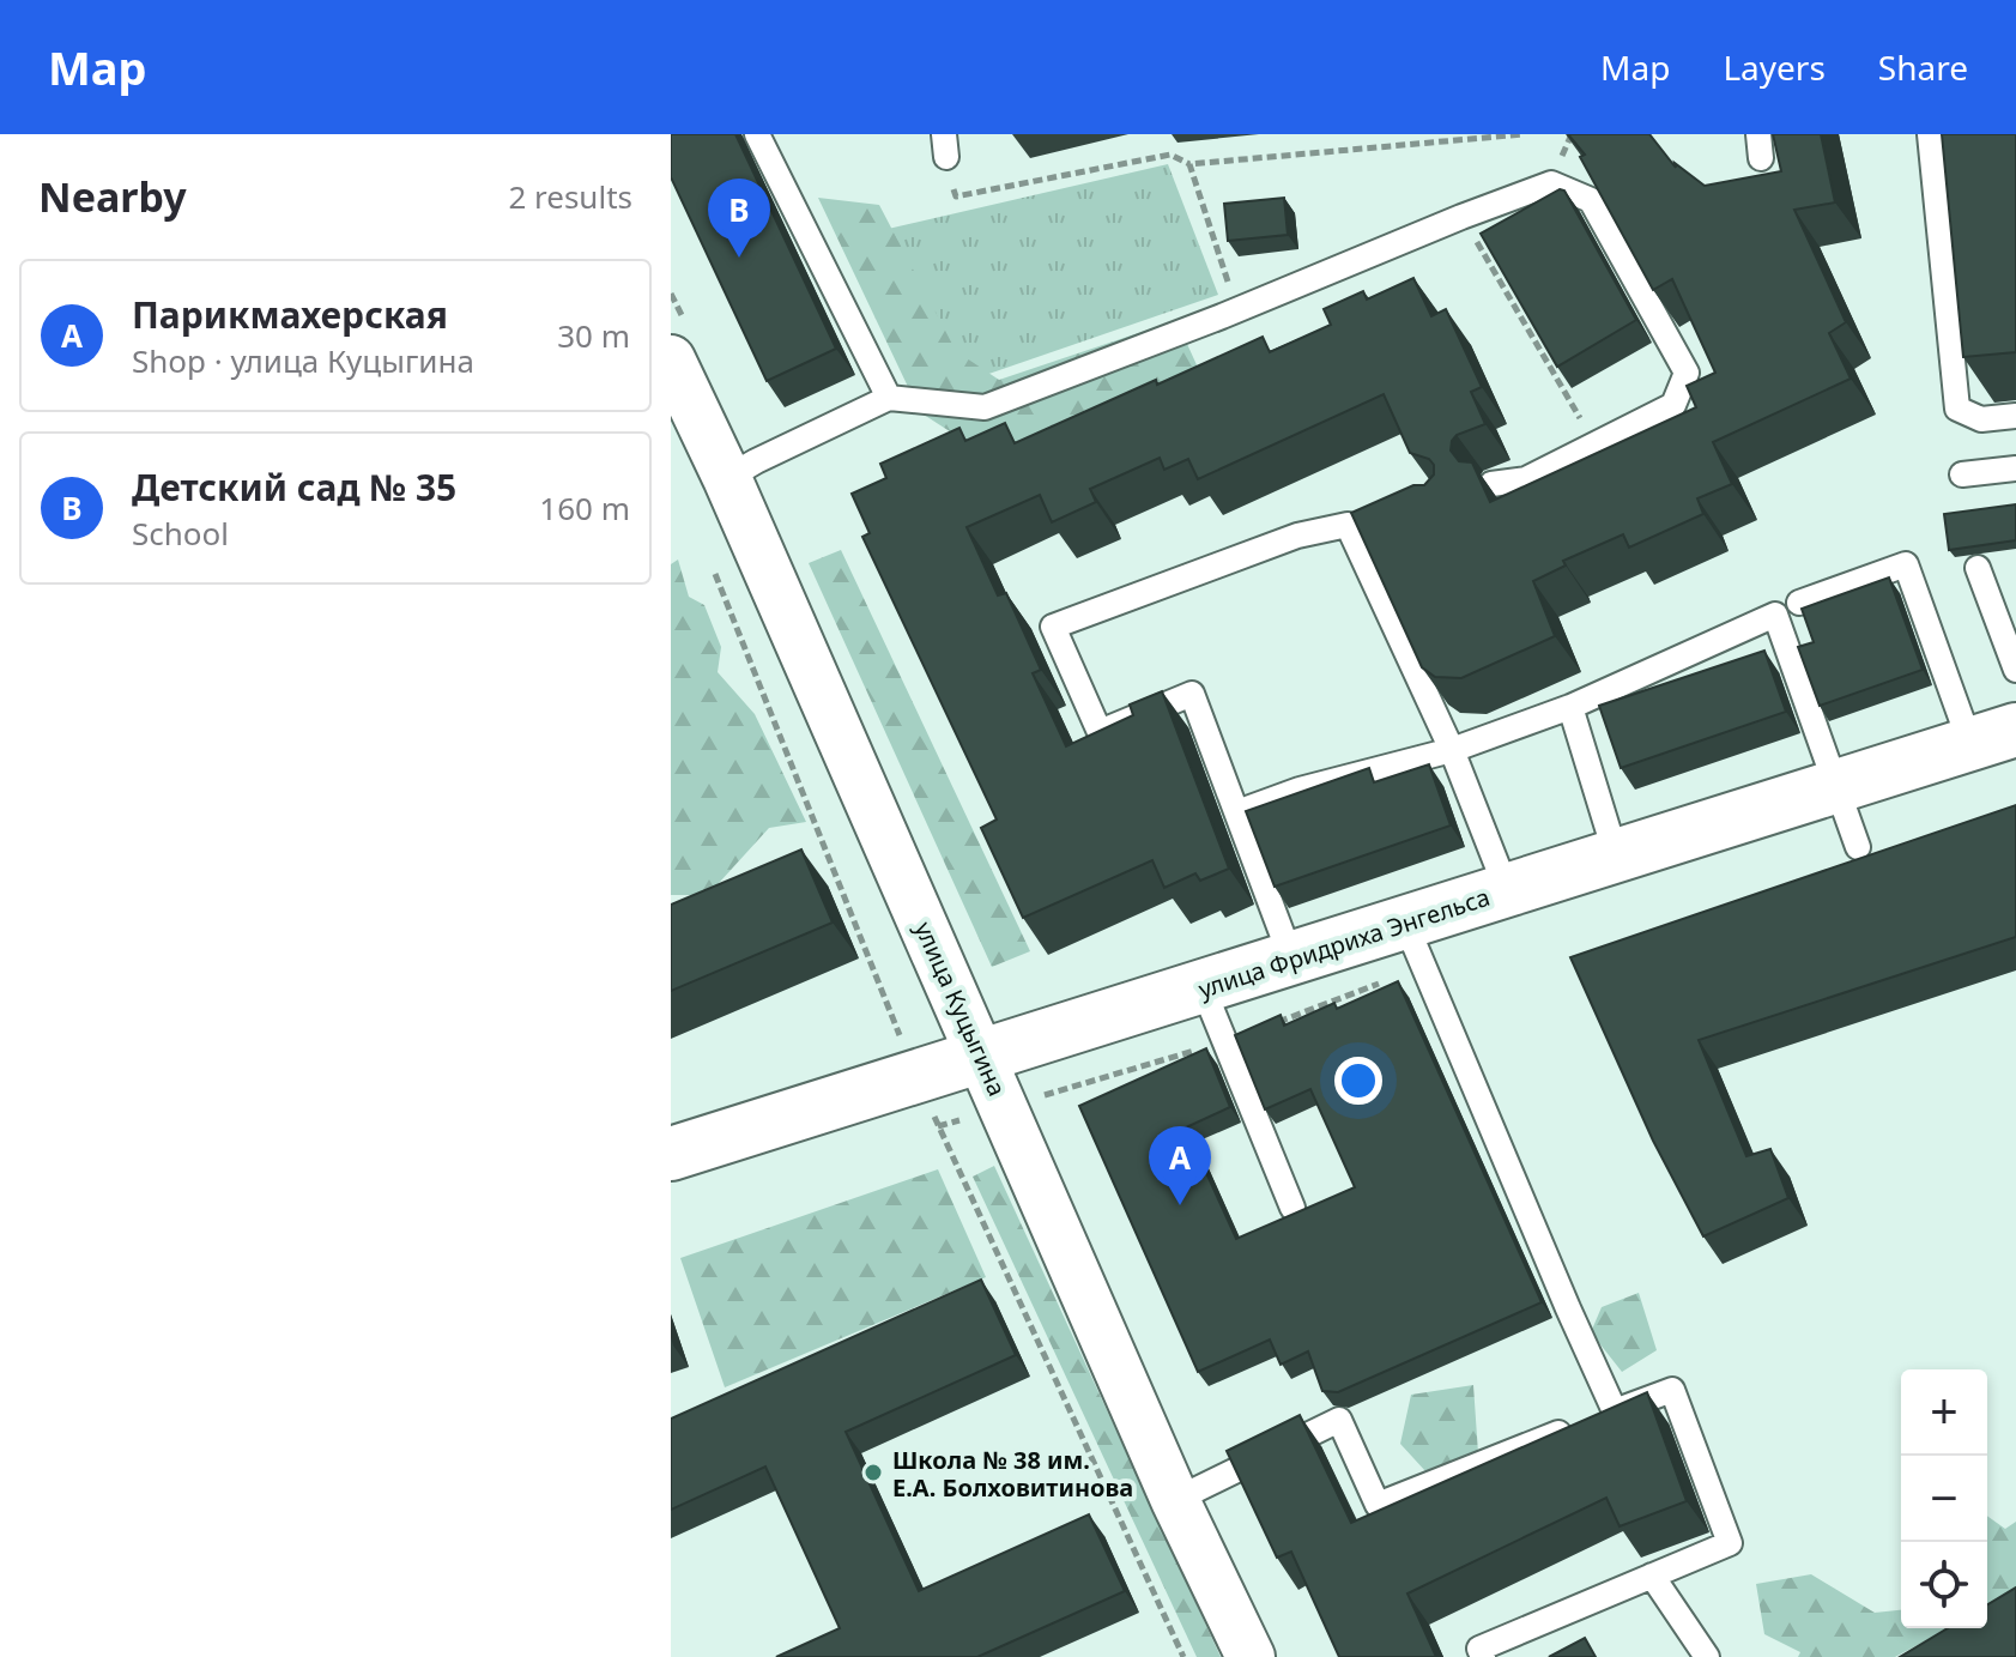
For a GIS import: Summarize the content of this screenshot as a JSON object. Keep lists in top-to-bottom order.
{
  "streets": {
    "street": ["улица Фридриха Энгельса", "улица Куцыгина"]
  },
  "crossings": [
    ["улица Фридриха Энгельса", "улица Куцыгина"]
  ],
  "places": ["Школа № 38 им. Е.А. Болховитинова"],
  "page": {
    "header": "Map",
    "nav": ["Map", "Layers", "Share"],
    "heading": ["Nearby", "2 results"],
    "pins": ["B", "A"],
    "list": [
      {
        "mark": "A",
        "name": "Парикмахерская",
        "note": "Shop · улица Куцыгина",
        "value": "30 m"
      },
      {
        "mark": "B",
        "name": "Детский сад № 35",
        "note": "School",
        "value": "160 m"
      }
    ],
    "map_buttons": ["+", "−"]
  }
}
